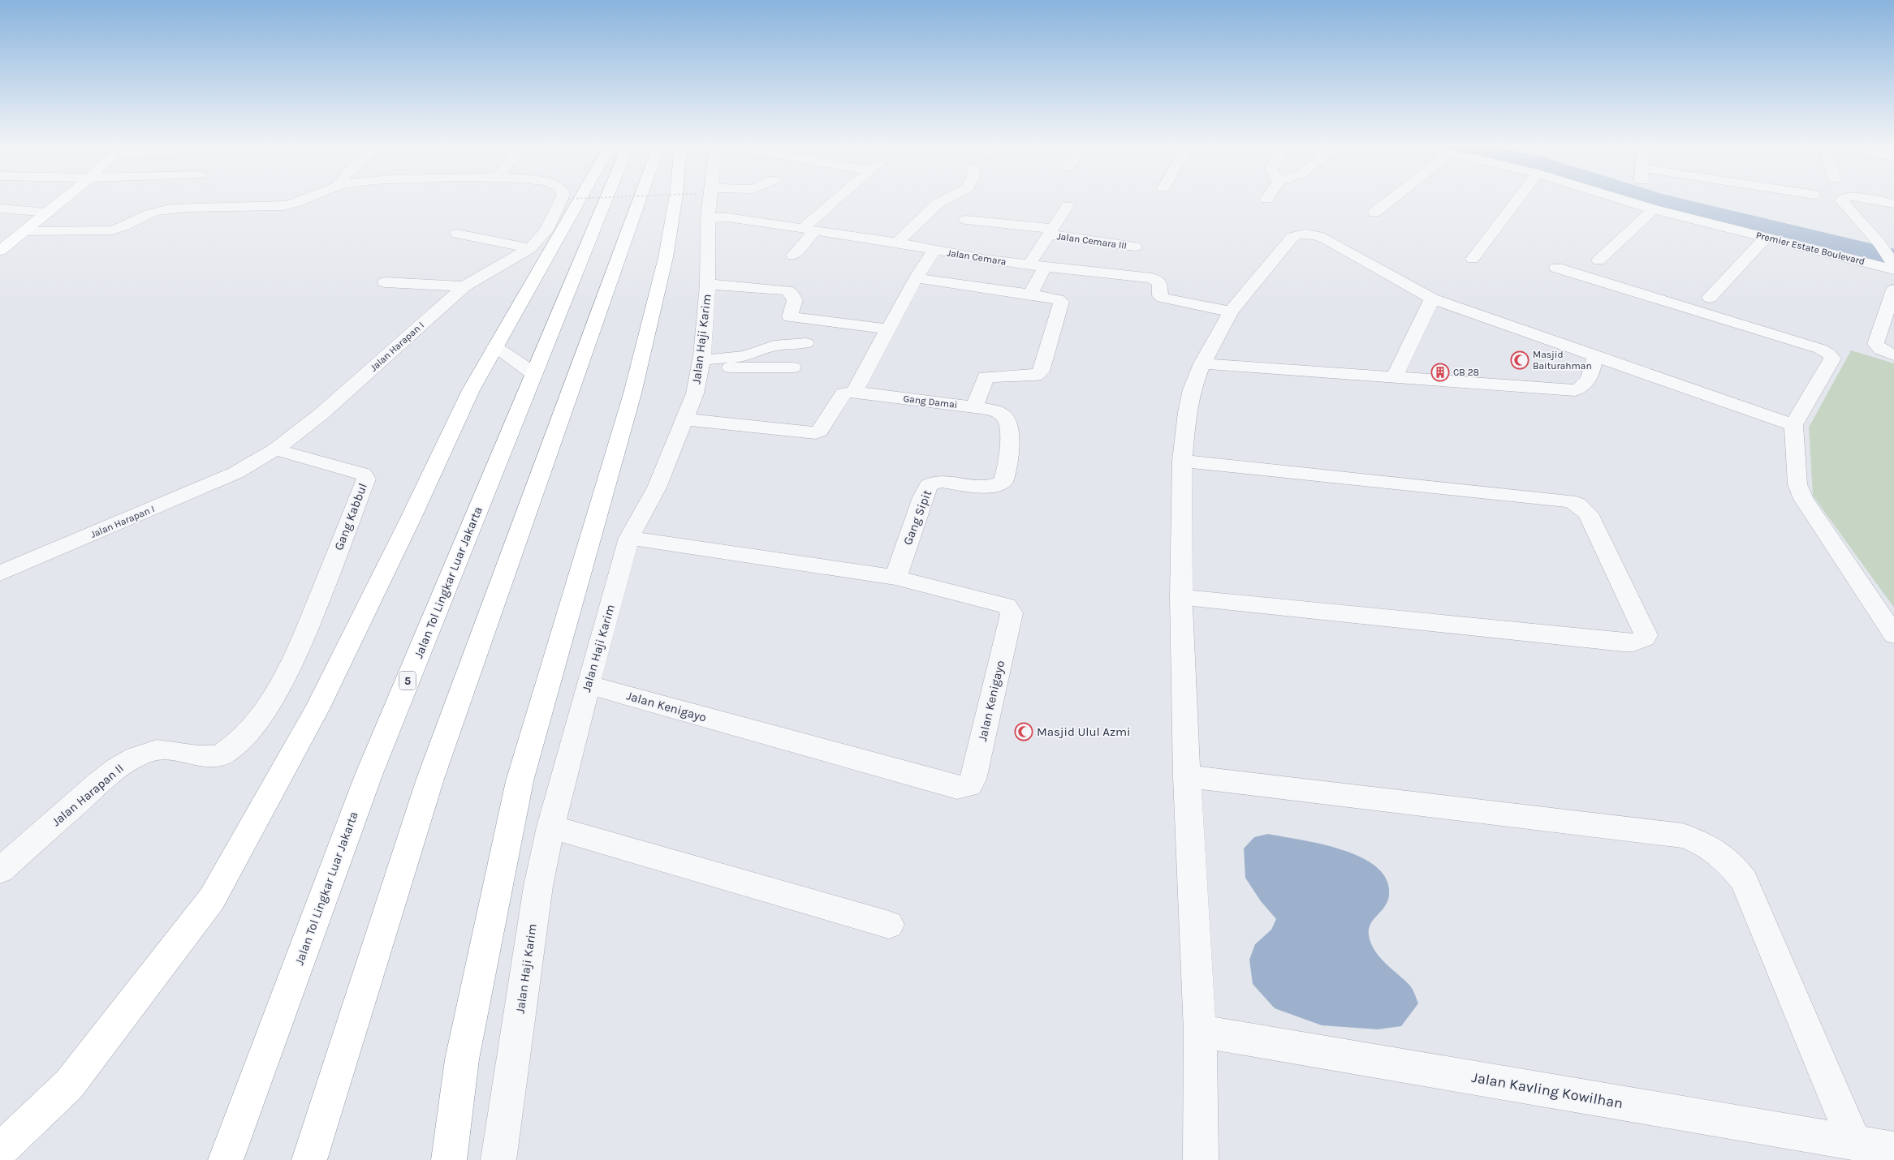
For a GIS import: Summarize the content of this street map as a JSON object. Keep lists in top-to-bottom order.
{
  "streets": {
    "main road": ["Jalan Tol Lingkar Luar Jakarta", "5"],
    "street": [
      "Jalan Cemara III",
      "Premier Estate Boulevard",
      "Jalan Cemara",
      "Jalan Haji Karim",
      "Jalan Harapan I",
      "Gang Damai",
      "Gang Kabbul",
      "Gang Sipit",
      "Jalan Kenigayo",
      "Jalan Harapan II",
      "Jalan Kavling Kowilhan"
    ]
  },
  "crossings": [
    ["Jalan Cemara III", "Jalan Cemara"],
    ["Jalan Cemara", "Jalan Haji Karim"],
    ["Jalan Haji Karim", "Jalan Kenigayo"],
    ["Jalan Harapan I", "Gang Kabbul"],
    ["Gang Damai", "Gang Sipit"],
    ["Gang Kabbul", "Jalan Harapan II"],
    ["Gang Sipit", "Jalan Kenigayo"]
  ],
  "places": {
    "mosque": ["Masjid Baiturahman", "Masjid Ulul Azmi"],
    "building": ["CB 28"]
  }
}
